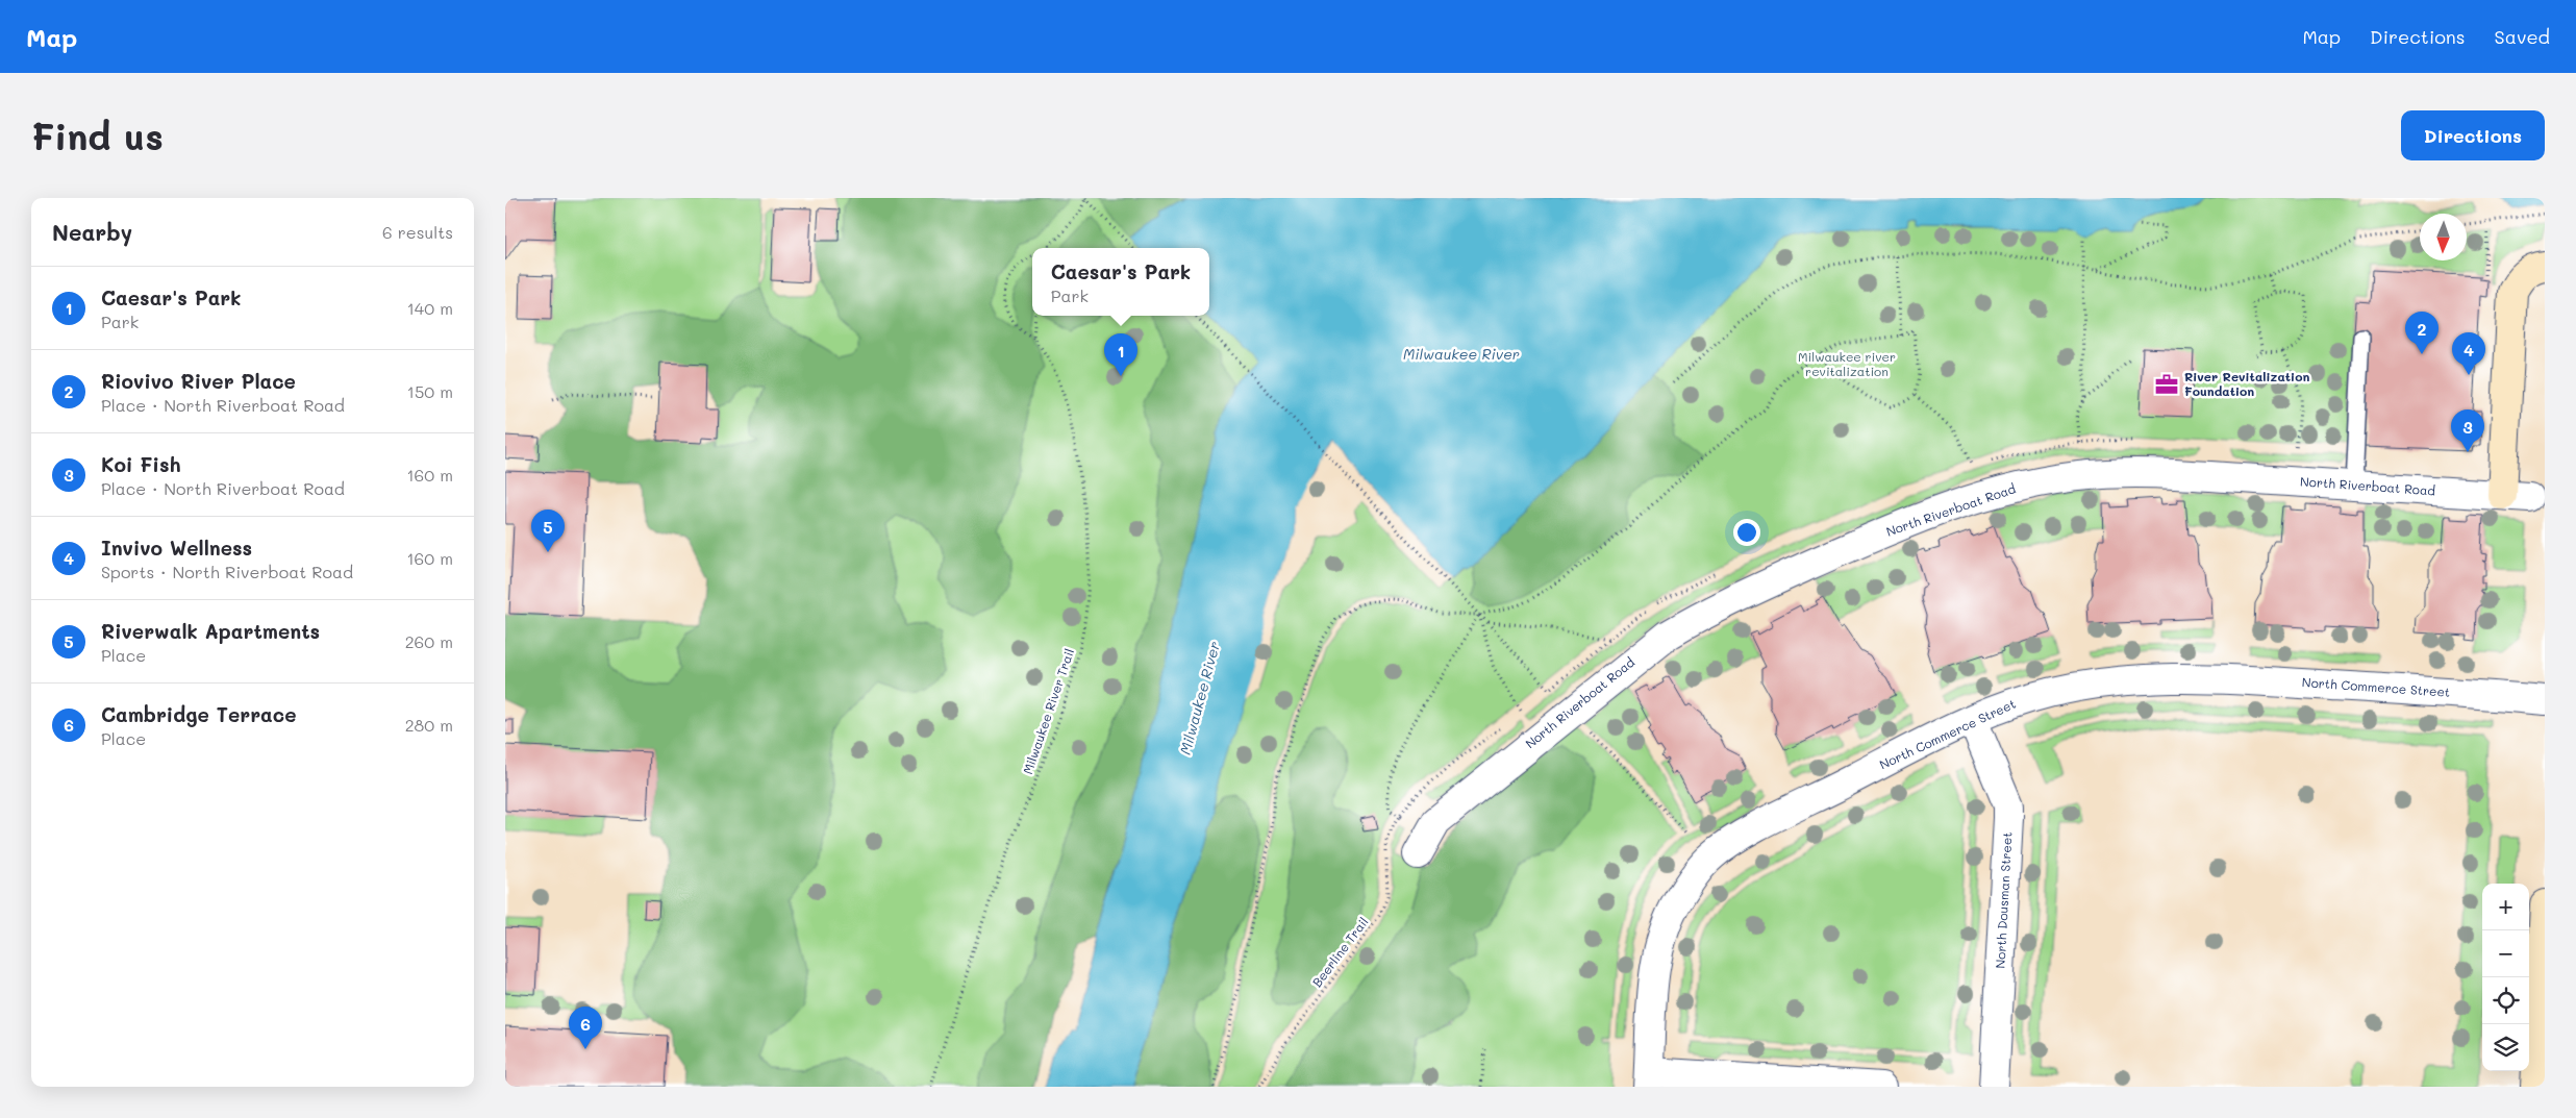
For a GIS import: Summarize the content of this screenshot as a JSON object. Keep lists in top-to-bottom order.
{
  "streets": {
    "street": ["North Riverboat Road", "North Commerce Street", "North Dousman Street"],
    "path": ["Milwaukee River Trail", "Beerline Trail"]
  },
  "crossings": [
    ["North Commerce Street", "North Dousman Street"]
  ],
  "water": ["Milwaukee River"],
  "parks": ["Milwaukee river revitalization"],
  "places": {
    "office": ["River Revitalization Foundation"]
  },
  "north": "bottom",
  "page": {
    "header": "Map",
    "nav": ["Map", "Directions", "Saved"],
    "buttons": "Directions",
    "title": "Find us",
    "heading": ["Nearby", "6 results"],
    "popup": ["Caesar's Park", "Park"],
    "list": [
      {
        "mark": "1",
        "name": "Caesar's Park",
        "note": "Park",
        "value": "140 m"
      },
      {
        "mark": "2",
        "name": "Riovivo River Place",
        "note": "Place · North Riverboat Road",
        "value": "150 m"
      },
      {
        "mark": "3",
        "name": "Koi Fish",
        "note": "Place · North Riverboat Road",
        "value": "160 m"
      },
      {
        "mark": "4",
        "name": "Invivo Wellness",
        "note": "Sports · North Riverboat Road",
        "value": "160 m"
      },
      {
        "mark": "5",
        "name": "Riverwalk Apartments",
        "note": "Place",
        "value": "260 m"
      },
      {
        "mark": "6",
        "name": "Cambridge Terrace",
        "note": "Place",
        "value": "280 m"
      }
    ],
    "pins": [
      "2",
      "4",
      "1",
      "3",
      "5",
      "6"
    ],
    "map_buttons": ["+", "−"]
  }
}
